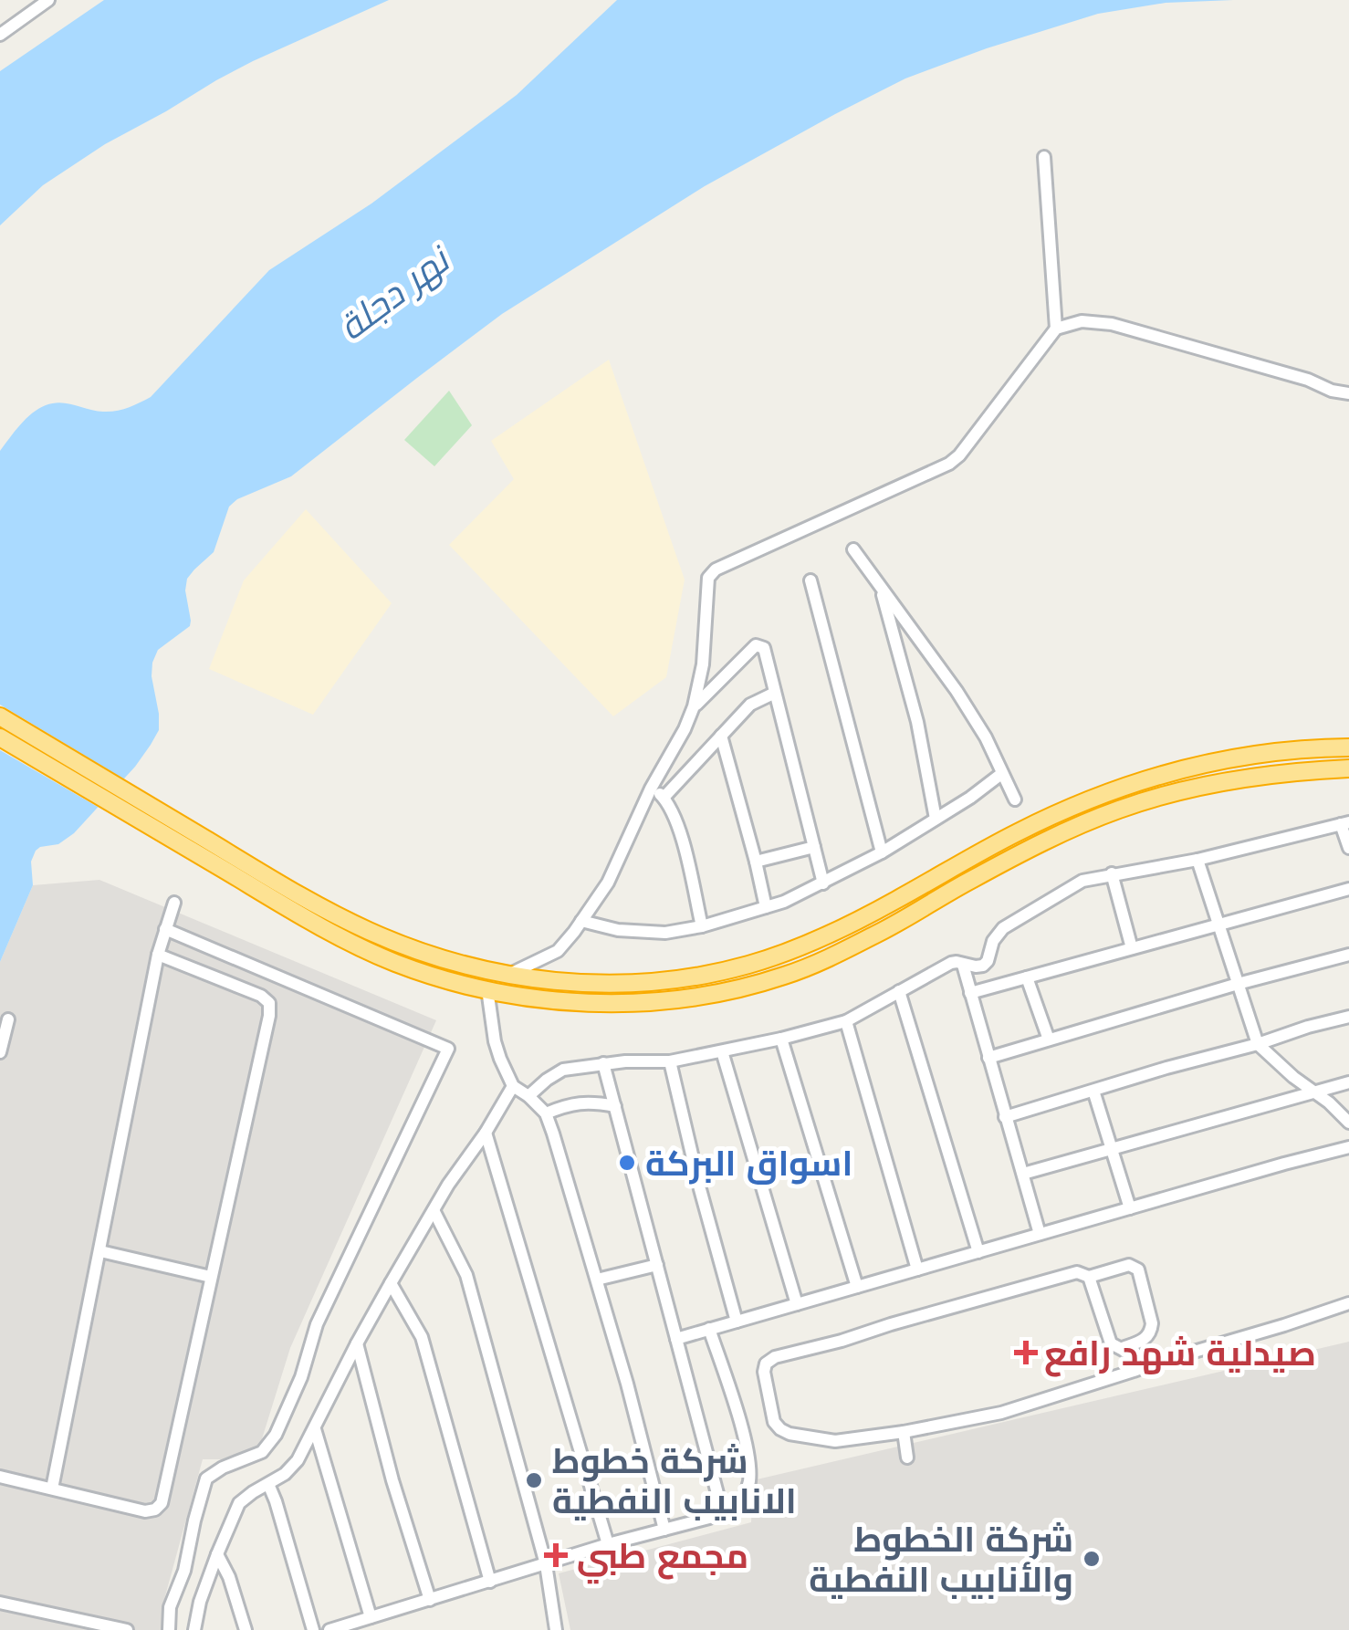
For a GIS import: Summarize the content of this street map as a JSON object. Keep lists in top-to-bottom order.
{
  "water": ["نهر دجلة"],
  "places": {
    "other": ["اسواق البركة", "شركة خطوط الانابيب النفطية", "شركة الخطوط والأنابيب النفطية"],
    "health": ["صيدلية شهد رافع", "مجمع طبي"]
  }
}
